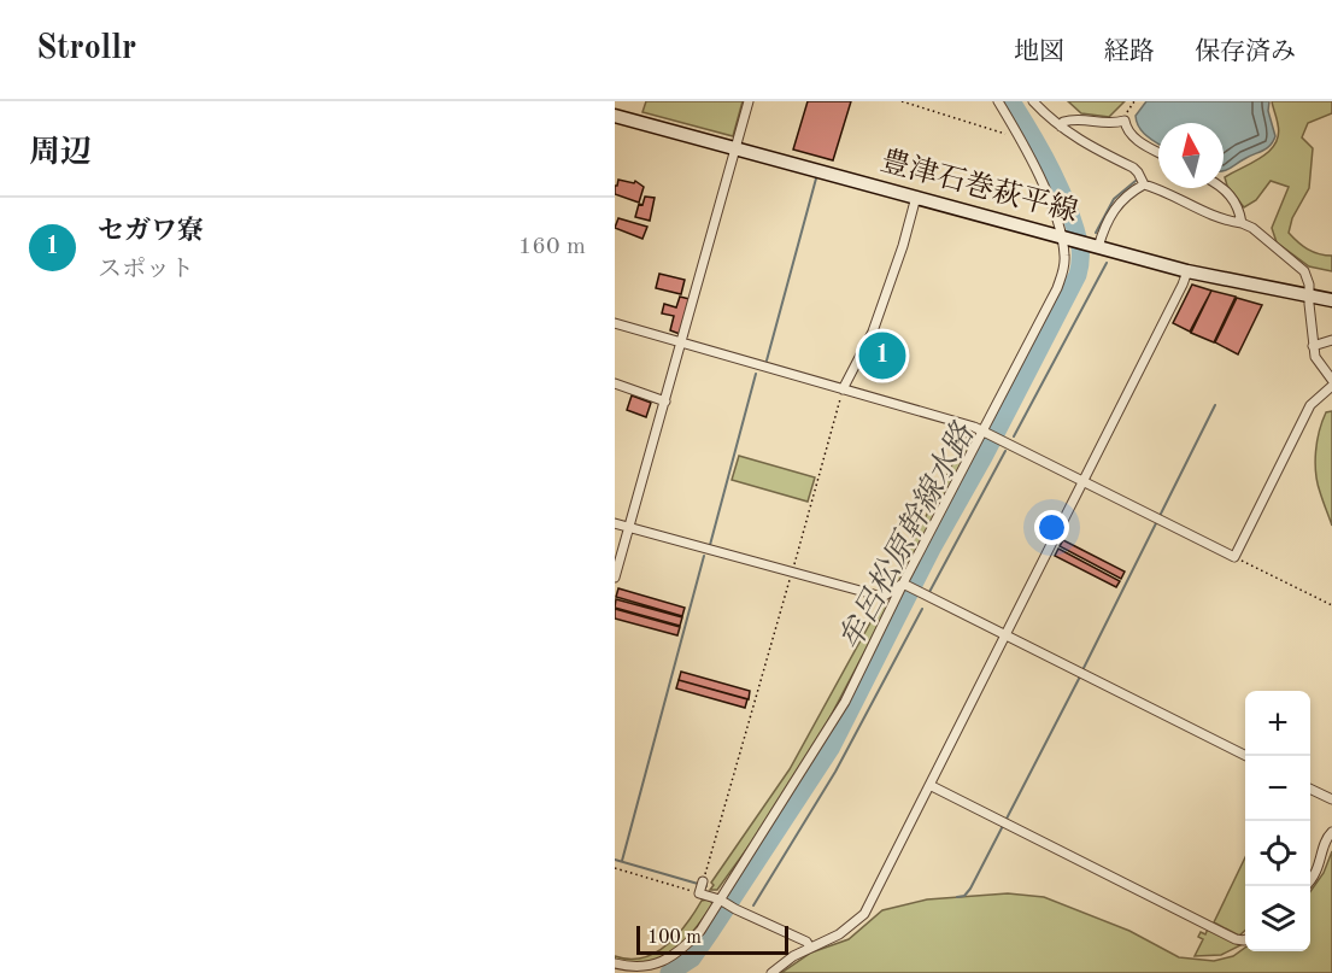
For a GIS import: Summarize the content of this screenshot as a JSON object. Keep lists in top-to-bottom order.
{
  "streets": {
    "main road": ["豊津石巻萩平線"]
  },
  "water": ["牟呂松原幹線水路"],
  "scale_bar": "100 m",
  "north": "top",
  "page": {
    "header": "Strollr",
    "nav": ["地図", "経路", "保存済み"],
    "heading": "周辺",
    "list": [
      {
        "mark": "1",
        "name": "セガワ寮",
        "note": "スポット",
        "value": "160 m"
      }
    ],
    "pins": "1",
    "map_buttons": ["+", "−"],
    "scale": "100 m"
  }
}
